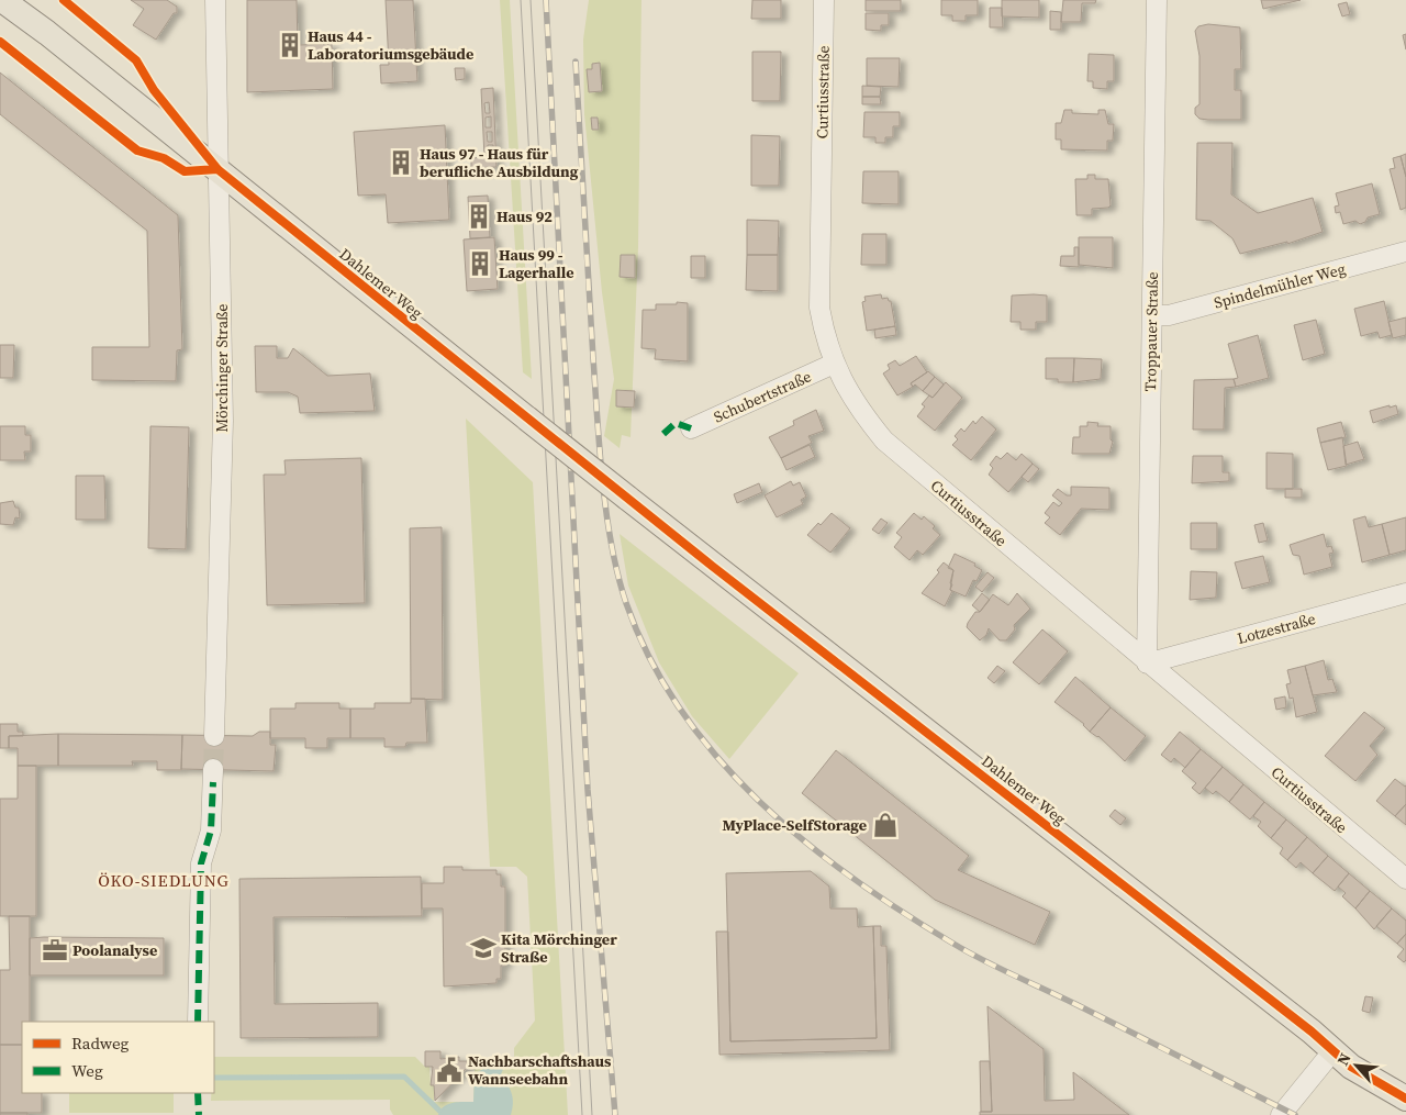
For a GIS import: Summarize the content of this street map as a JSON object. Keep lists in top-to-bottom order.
{
  "streets": {
    "main road": ["Dahlemer Weg"],
    "street": [
      "Curtiusstraße",
      "Spindelmühler Weg",
      "Troppauer Straße",
      "Mörchinger Straße",
      "Schubertstraße",
      "Lotzestraße"
    ]
  },
  "crossings": [
    ["Curtiusstraße", "Troppauer Straße"],
    ["Curtiusstraße", "Schubertstraße"],
    ["Curtiusstraße", "Lotzestraße"],
    ["Dahlemer Weg", "Mörchinger Straße"],
    ["Spindelmühler Weg", "Troppauer Straße"],
    ["Troppauer Straße", "Lotzestraße"]
  ],
  "districts": ["ÖKO-SIEDLUNG"],
  "places": {
    "building": [
      "Haus 44 - Laboratoriumsgebäude",
      "Haus 97 - Haus für berufliche Ausbildung",
      "Haus 92",
      "Haus 99 - Lagerhalle"
    ],
    "shop": ["MyPlace-SelfStorage"],
    "school or university": ["Kita Mörchinger Straße"],
    "office": ["Poolanalyse"],
    "public building": ["Nachbarschaftshaus Wannseebahn"]
  },
  "legend": ["Radweg", "Weg"],
  "north": "top left"
}
